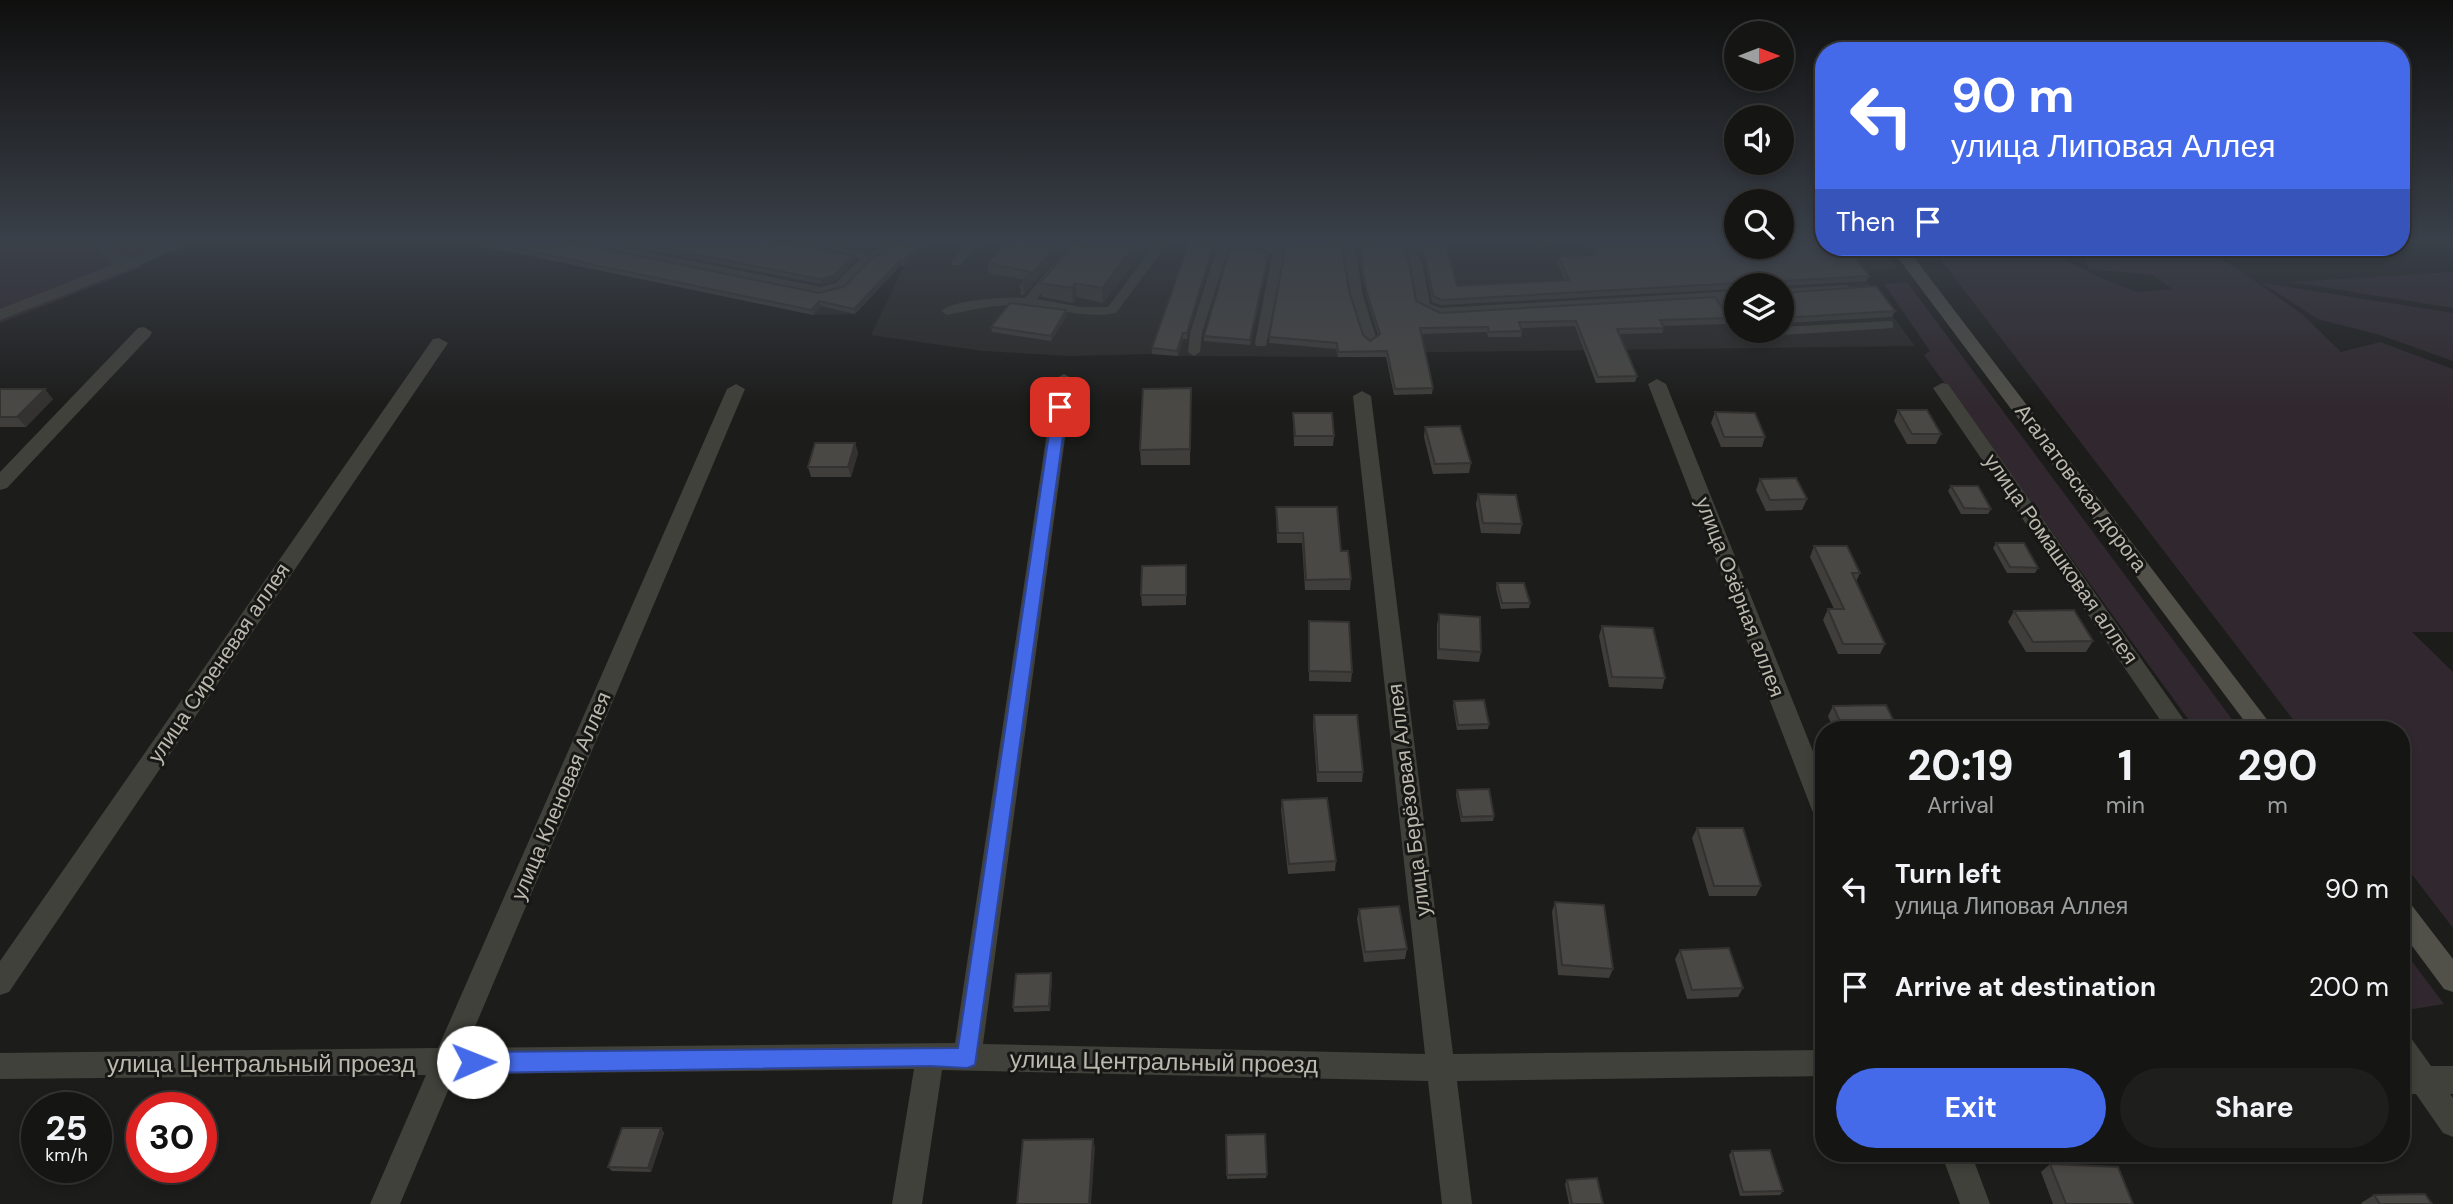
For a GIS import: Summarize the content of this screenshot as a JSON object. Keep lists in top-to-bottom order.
{
  "streets": {
    "main road": ["Агалатовская дорога"],
    "street": [
      "улица Ромашковая аллея",
      "улица Озёрная аллея",
      "улица Сиреневая аллея",
      "улица Кленовая Аллея",
      "улица Берёзовая Аллея",
      "улица Центральный проезд"
    ]
  },
  "crossings": [
    ["улица Кленовая Аллея", "улица Центральный проезд"],
    ["улица Берёзовая Аллея", "улица Центральный проезд"]
  ],
  "north": "right",
  "page": {
    "turn": ["90 m", "улица Липовая Аллея"],
    "then": "Then",
    "eta": [
      "20:19",
      "Arrival",
      "1",
      "min",
      "290",
      "m"
    ],
    "list": [
      {
        "name": "Turn left",
        "note": "улица Липовая Аллея",
        "value": "90 m"
      },
      {
        "name": "Arrive at destination",
        "value": "200 m"
      }
    ],
    "buttons": ["Exit", "Share"],
    "speed": "25 km/h",
    "limit": "30"
  }
}
